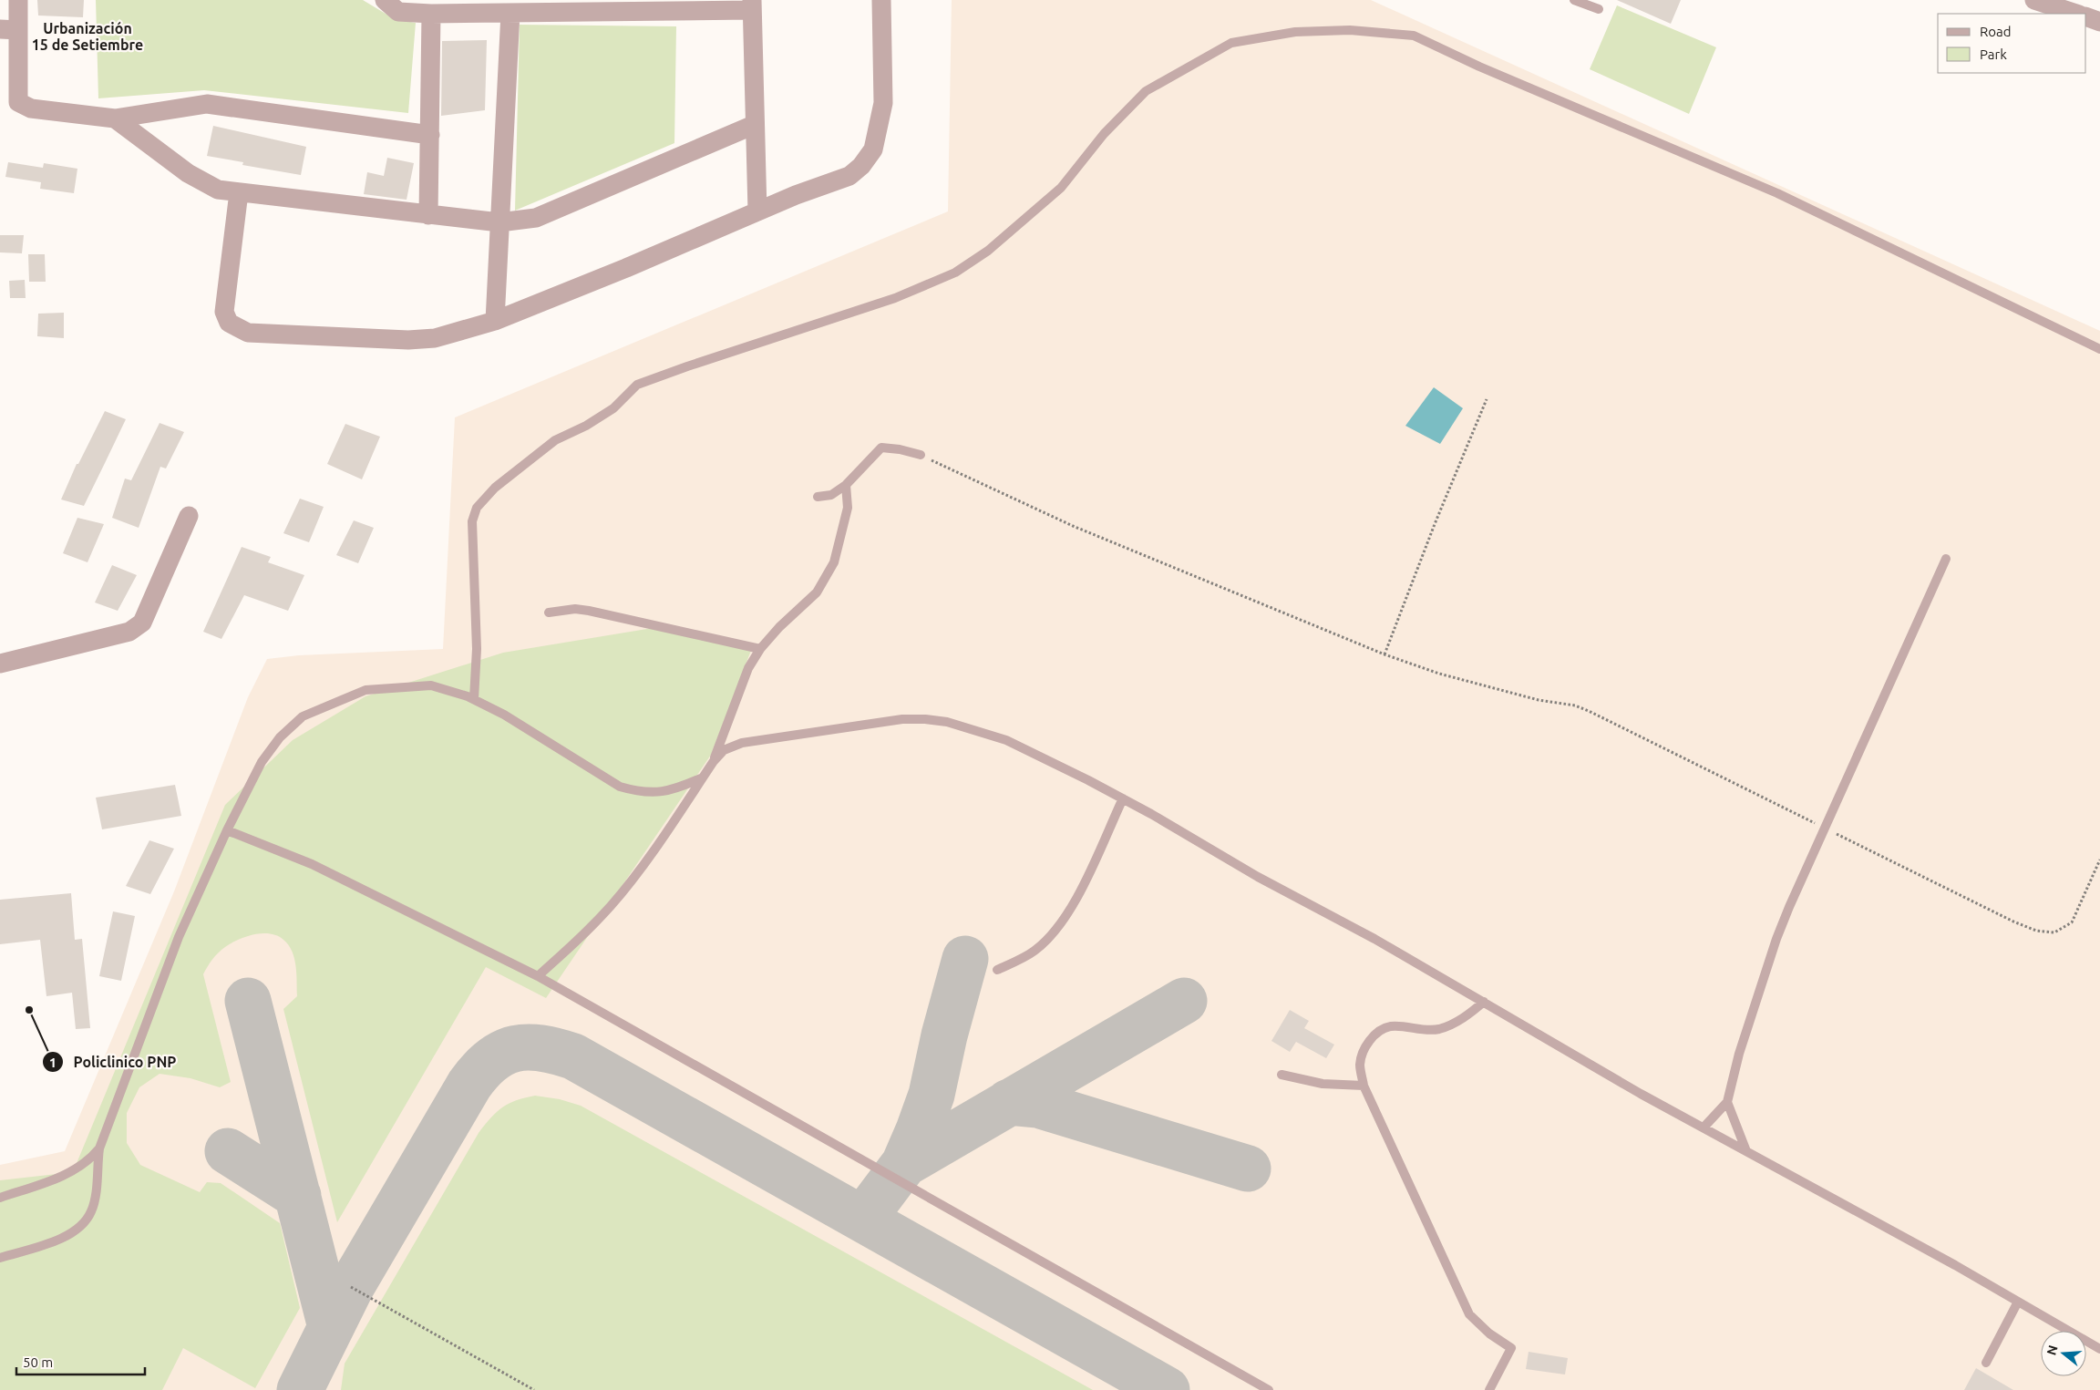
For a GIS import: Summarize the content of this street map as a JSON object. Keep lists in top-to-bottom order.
{
  "districts": ["Urbanización 15 de Setiembre"],
  "places": ["Policlinico PNP"],
  "legend": ["Road", "Park"],
  "scale_bar": "50 m",
  "north": "left"
}
